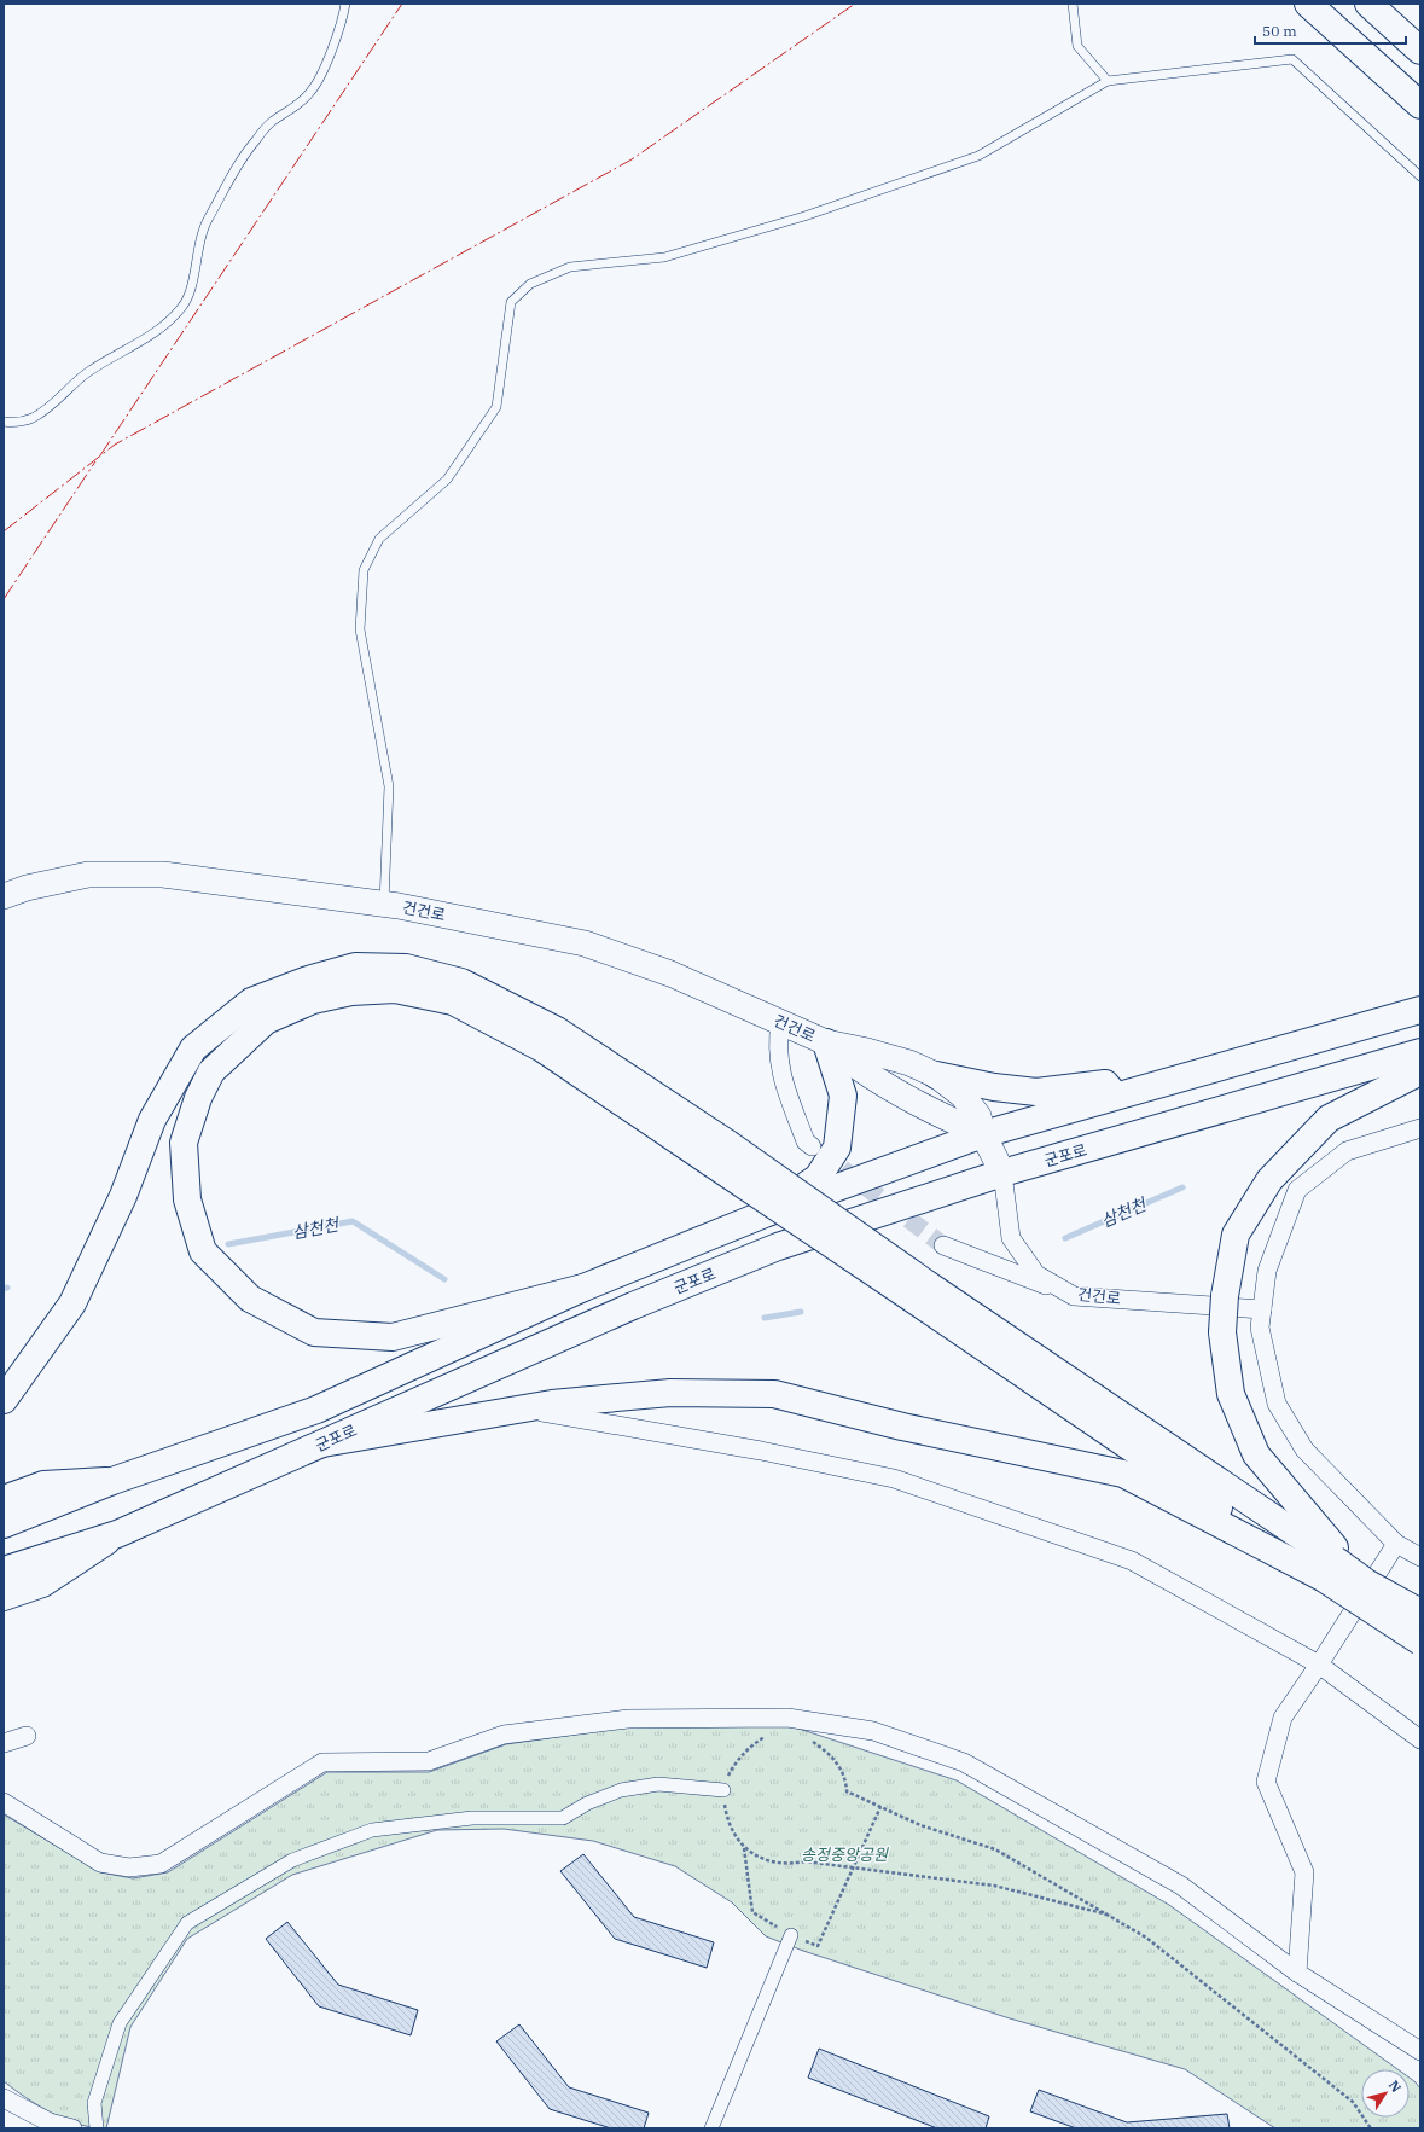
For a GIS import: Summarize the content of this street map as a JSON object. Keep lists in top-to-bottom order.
{
  "streets": {
    "main road": ["건건로", "군포로"]
  },
  "crossings": [
    ["건건로", "군포로"]
  ],
  "water": ["삼천천"],
  "parks": ["송정중앙공원"],
  "scale_bar": "50 m",
  "north": "top right"
}
